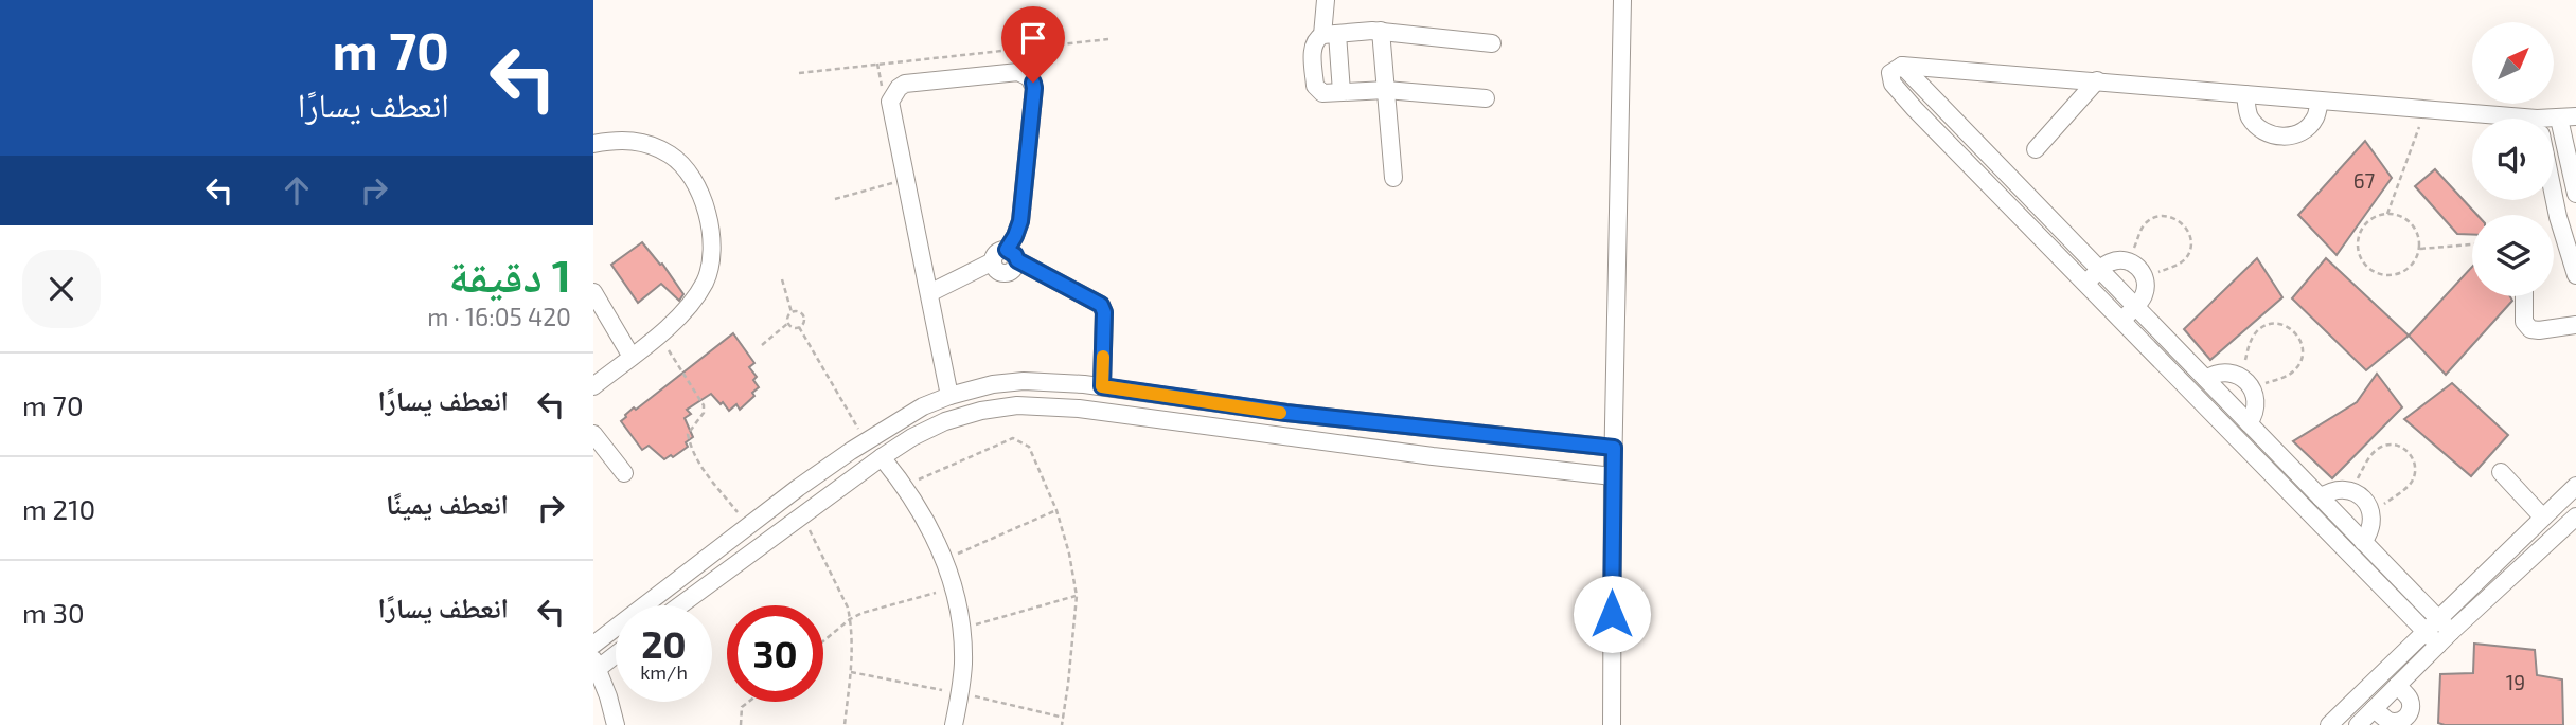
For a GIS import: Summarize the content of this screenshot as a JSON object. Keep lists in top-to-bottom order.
{
  "house_numbers": ["67", "19"],
  "north": "top right",
  "page": {
    "turn": ["70 m", "انعطف يسارًا"],
    "heading": ["1 دقيقة", "420 m · 16:05"],
    "list": [
      {
        "name": "انعطف يسارًا",
        "value": "70 m"
      },
      {
        "name": "انعطف يمينًا",
        "value": "210 m"
      },
      {
        "name": "انعطف يسارًا",
        "value": "30 m"
      }
    ],
    "speed": "20 km/h",
    "limit": "30"
  }
}
